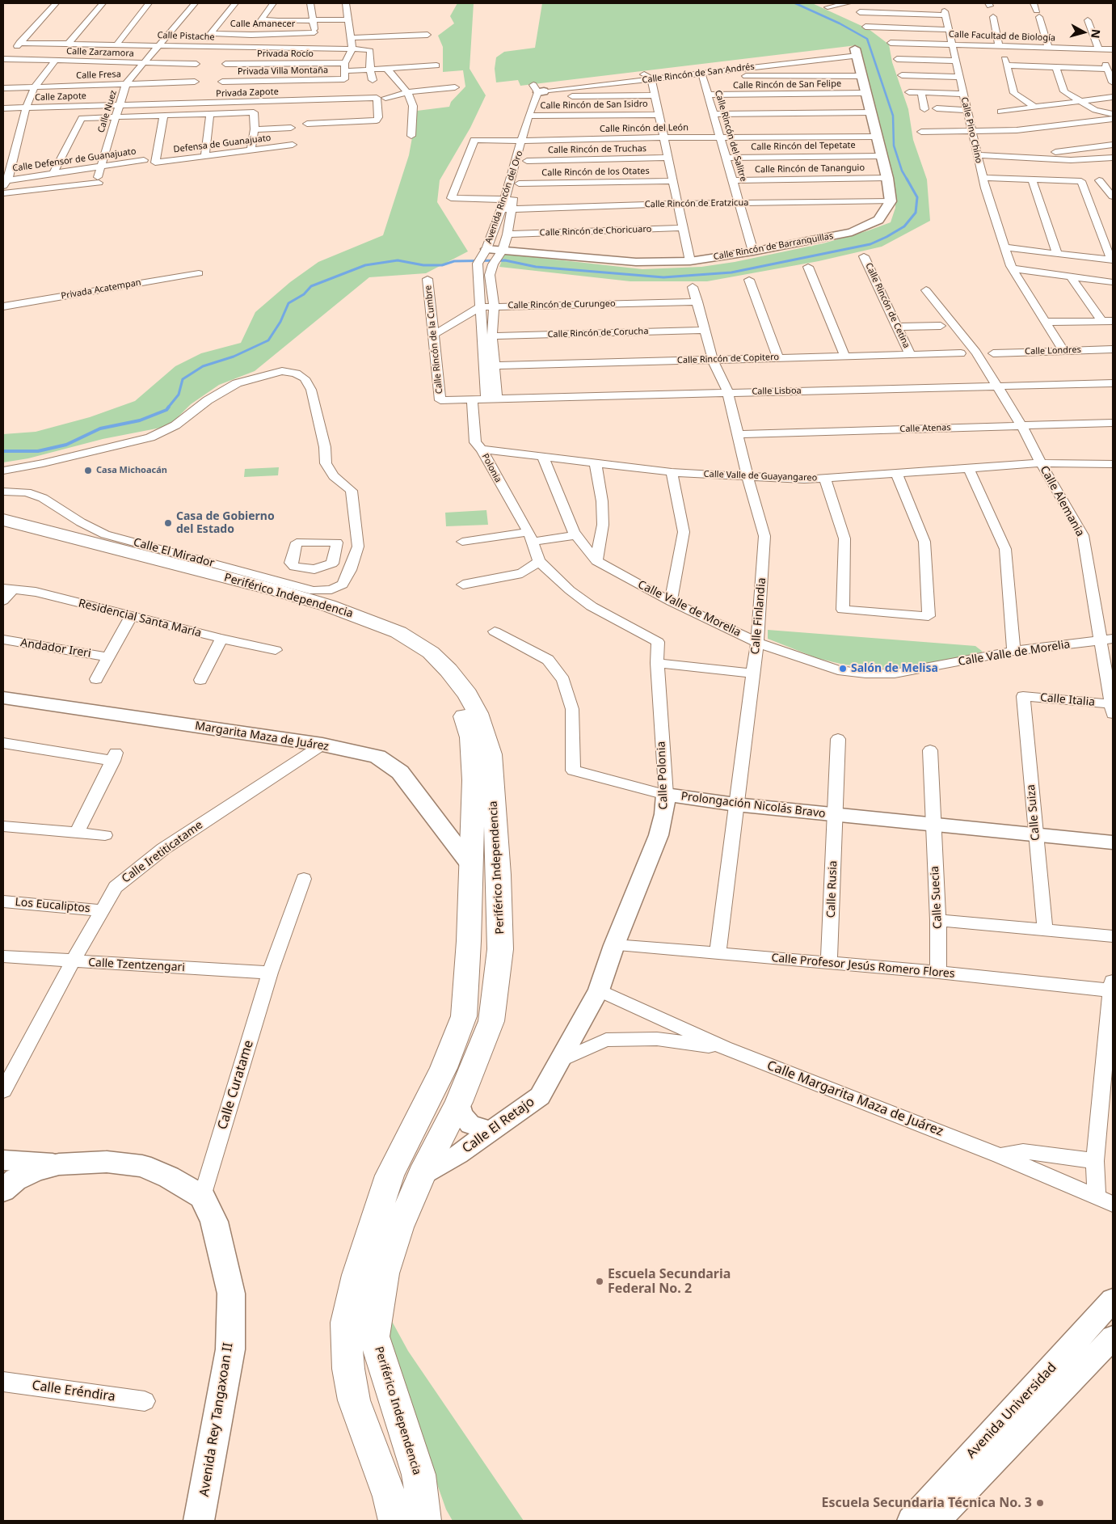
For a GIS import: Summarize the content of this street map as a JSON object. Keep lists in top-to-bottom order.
{
  "streets": {
    "highway": ["Periférico Independencia"],
    "main road": ["Margarita Maza de Juárez", "Avenida Rey Tangaxoan II"],
    "street": [
      "Calle Amanecer",
      "Calle Pistache",
      "Calle Facultad de Biología",
      "Calle Zarzamora",
      "Privada Rocío",
      "Privada Villa Montaña",
      "Calle Rincón de San Andrés",
      "Calle Fresa",
      "Calle Rincón de San Felipe",
      "Privada Zapote",
      "Calle Zapote",
      "Calle Rincón de San Isidro",
      "Calle Nuez",
      "Calle Rincón del León",
      "Calle Pino Chino",
      "Calle Rincón del Salitre",
      "Defensa de Guanajuato",
      "Calle Rincón del Tepetate",
      "Calle Rincón de Truchas",
      "Calle Defensor de Guanajuato",
      "Calle Rincón de Tananguio",
      "Calle Rincón de los Otates",
      "Avenida Rincón del Oro",
      "Calle Rincón de Eratzicua",
      "Calle Rincón de Choricuaro",
      "Calle Rincón de Barranquillas",
      "Privada Acatempan",
      "Calle Rincón de Curungeo",
      "Calle Rincón de Cetina",
      "Calle Rincón de Corucha",
      "Calle Rincón de la Cumbre",
      "Calle Londres",
      "Calle Rincón de Copitero",
      "Calle Lisboa",
      "Calle Atenas",
      "Polonia",
      "Calle Valle de Guayangareo",
      "Calle Alemania",
      "Calle El Mirador",
      "Calle Valle de Morelia",
      "Calle Finlandia",
      "Residencial Santa María",
      "Andador Ireri",
      "Calle Italia",
      "Calle Polonia",
      "Prolongación Nicolás Bravo",
      "Calle Suiza",
      "Calle Iretiticatame",
      "Calle Rusia",
      "Calle Suecia",
      "Los Eucaliptos",
      "Calle Tzentzengari",
      "Calle Profesor Jesús Romero Flores",
      "Calle Curatame",
      "Calle Margarita Maza de Juárez",
      "Calle El Retajo",
      "Calle Eréndira",
      "Avenida Universidad"
    ]
  },
  "crossings": [
    ["Calle Pistache", "Privada Rocío"],
    ["Calle Pistache", "Calle Nuez"],
    ["Calle Facultad de Biología", "Calle Pino Chino"],
    ["Calle Zarzamora", "Calle Fresa"],
    ["Calle Zarzamora", "Calle Nuez"],
    ["Privada Rocío", "Privada Villa Montaña"],
    ["Calle Rincón de San Andrés", "Calle Rincón del Salitre"],
    ["Calle Rincón de San Andrés", "Avenida Rincón del Oro"],
    ["Calle Fresa", "Calle Zapote"],
    ["Calle Fresa", "Calle Nuez"],
    ["Calle Rincón de San Felipe", "Calle Rincón del Salitre"],
    ["Privada Zapote", "Calle Zapote"],
    ["Privada Zapote", "Calle Nuez"],
    ["Calle Zapote", "Calle Nuez"],
    ["Calle Rincón de San Isidro", "Calle Rincón del León"],
    ["Calle Rincón de San Isidro", "Calle Rincón de Truchas"],
    ["Calle Rincón de San Isidro", "Calle Rincón de los Otates"],
    ["Calle Rincón de San Isidro", "Avenida Rincón del Oro"],
    ["Calle Nuez", "Calle Defensor de Guanajuato"],
    ["Calle Rincón del León", "Calle Rincón del Salitre"],
    ["Calle Rincón del León", "Calle Rincón de Truchas"],
    ["Calle Rincón del León", "Calle Rincón de los Otates"],
    ["Calle Rincón del León", "Avenida Rincón del Oro"],
    ["Calle Rincón del León", "Calle Rincón de Eratzicua"],
    ["Calle Pino Chino", "Calle Londres"],
    ["Calle Rincón del Salitre", "Calle Rincón del Tepetate"],
    ["Calle Rincón del Salitre", "Calle Rincón de Tananguio"],
    ["Calle Rincón del Salitre", "Calle Rincón de Eratzicua"],
    ["Calle Rincón del Salitre", "Calle Rincón de Barranquillas"],
    ["Calle Rincón de Truchas", "Calle Rincón de los Otates"],
    ["Calle Rincón de Truchas", "Avenida Rincón del Oro"],
    ["Calle Rincón de los Otates", "Avenida Rincón del Oro"],
    ["Avenida Rincón del Oro", "Calle Rincón de Eratzicua"],
    ["Avenida Rincón del Oro", "Calle Rincón de Choricuaro"],
    ["Avenida Rincón del Oro", "Calle Rincón de Barranquillas"],
    ["Avenida Rincón del Oro", "Calle Rincón de Curungeo"],
    ["Avenida Rincón del Oro", "Calle Rincón de Corucha"],
    ["Avenida Rincón del Oro", "Calle Rincón de Copitero"],
    ["Avenida Rincón del Oro", "Calle Lisboa"],
    ["Calle Rincón de Eratzicua", "Calle Rincón de Barranquillas"],
    ["Calle Rincón de Curungeo", "Calle Rincón de la Cumbre"],
    ["Calle Rincón de Curungeo", "Calle Finlandia"],
    ["Calle Rincón de Cetina", "Calle Rincón de Copitero"],
    ["Calle Rincón de Corucha", "Calle Finlandia"],
    ["Calle Rincón de la Cumbre", "Calle Lisboa"],
    ["Calle Rincón de Copitero", "Calle Finlandia"],
    ["Calle Lisboa", "Polonia"],
    ["Calle Lisboa", "Calle Alemania"],
    ["Calle Lisboa", "Calle Finlandia"],
    ["Calle Atenas", "Calle Alemania"],
    ["Calle Atenas", "Calle Finlandia"],
    ["Polonia", "Calle Valle de Guayangareo"],
    ["Polonia", "Calle Polonia"],
    ["Calle Valle de Guayangareo", "Calle Alemania"],
    ["Calle Valle de Guayangareo", "Calle Valle de Morelia"],
    ["Calle Valle de Guayangareo", "Calle Finlandia"],
    ["Calle Alemania", "Calle Valle de Morelia"],
    ["Calle Alemania", "Calle Italia"],
    ["Periférico Independencia", "Margarita Maza de Juárez"],
    ["Periférico Independencia", "Calle El Retajo"],
    ["Calle Valle de Morelia", "Calle Finlandia"],
    ["Calle Finlandia", "Prolongación Nicolás Bravo"],
    ["Calle Finlandia", "Calle Profesor Jesús Romero Flores"],
    ["Calle Italia", "Calle Suiza"],
    ["Margarita Maza de Juárez", "Calle Iretiticatame"],
    ["Calle Polonia", "Prolongación Nicolás Bravo"],
    ["Calle Polonia", "Calle Profesor Jesús Romero Flores"],
    ["Calle Polonia", "Calle Margarita Maza de Juárez"],
    ["Calle Polonia", "Calle El Retajo"],
    ["Prolongación Nicolás Bravo", "Calle Suiza"],
    ["Prolongación Nicolás Bravo", "Calle Rusia"],
    ["Prolongación Nicolás Bravo", "Calle Suecia"],
    ["Calle Iretiticatame", "Los Eucaliptos"],
    ["Calle Iretiticatame", "Calle Tzentzengari"],
    ["Calle Rusia", "Calle Profesor Jesús Romero Flores"],
    ["Calle Suecia", "Calle Profesor Jesús Romero Flores"],
    ["Calle Tzentzengari", "Calle Curatame"],
    ["Calle Curatame", "Avenida Rey Tangaxoan II"]
  ],
  "places": [
    "Casa Michoacán",
    "Casa de Gobierno del Estado",
    "Salón de Melisa",
    "Escuela Secundaria Federal No. 2",
    "Escuela Secundaria Técnica No. 3"
  ],
  "north": "right"
}
